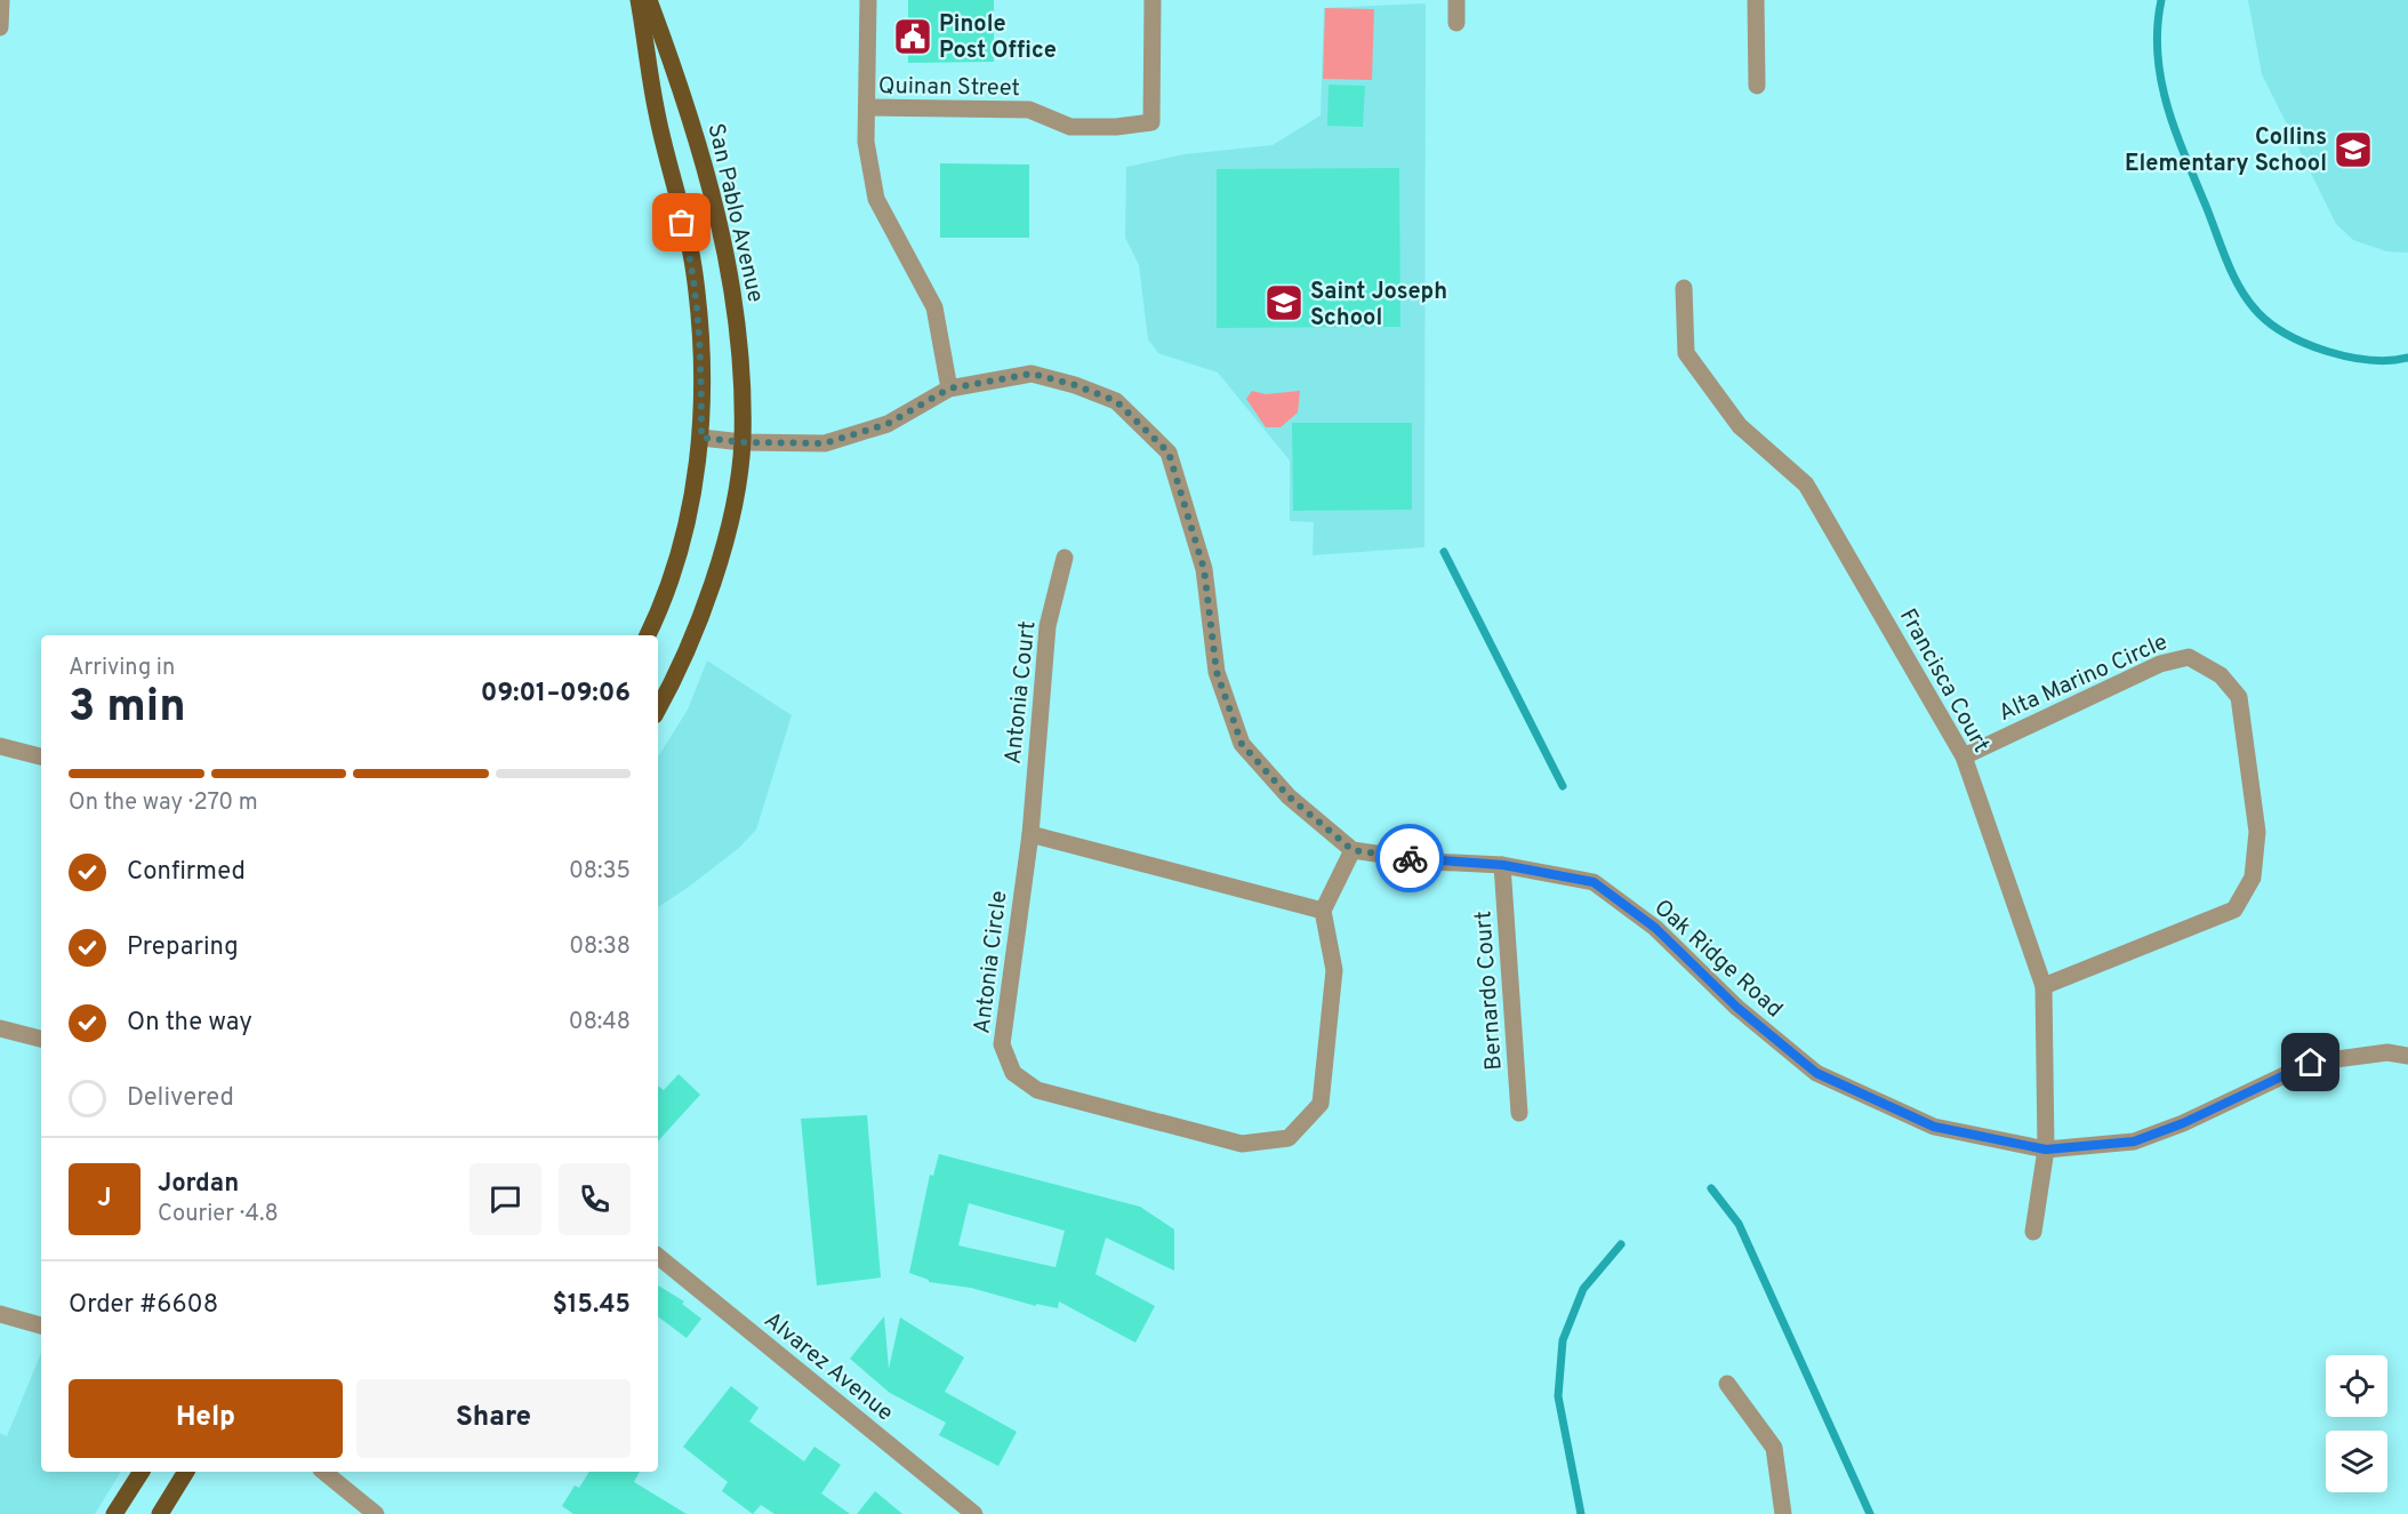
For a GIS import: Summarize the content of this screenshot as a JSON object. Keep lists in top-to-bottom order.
{
  "streets": {
    "main road": ["San Pablo Avenue"],
    "street": [
      "Quinan Street",
      "Alta Marino Circle",
      "Francisca Court",
      "Antonia Court",
      "Oak Ridge Road",
      "Antonia Circle",
      "Bernardo Court",
      "Alvarez Avenue"
    ]
  },
  "crossings": [
    ["Alta Marino Circle", "Francisca Court"],
    ["Francisca Court", "Oak Ridge Road"],
    ["Antonia Court", "Antonia Circle"],
    ["Oak Ridge Road", "Bernardo Court"]
  ],
  "places": {
    "public building": ["Pinole Post Office"],
    "school or university": ["Collins Elementary School", "Saint Joseph School"]
  },
  "page": {
    "heading": ["3 min", "Arriving in", "09:01–09:06"],
    "panel": [
      "Jordan",
      "Courier · 4.8",
      "Order #6608",
      "$15.45"
    ],
    "bar": "On the way · 270 m",
    "list": [
      ["Confirmed", "08:35"],
      ["Preparing", "08:38"],
      ["On the way", "08:48"],
      "Delivered"
    ],
    "round": "J",
    "buttons": ["Help", "Share"]
  }
}
